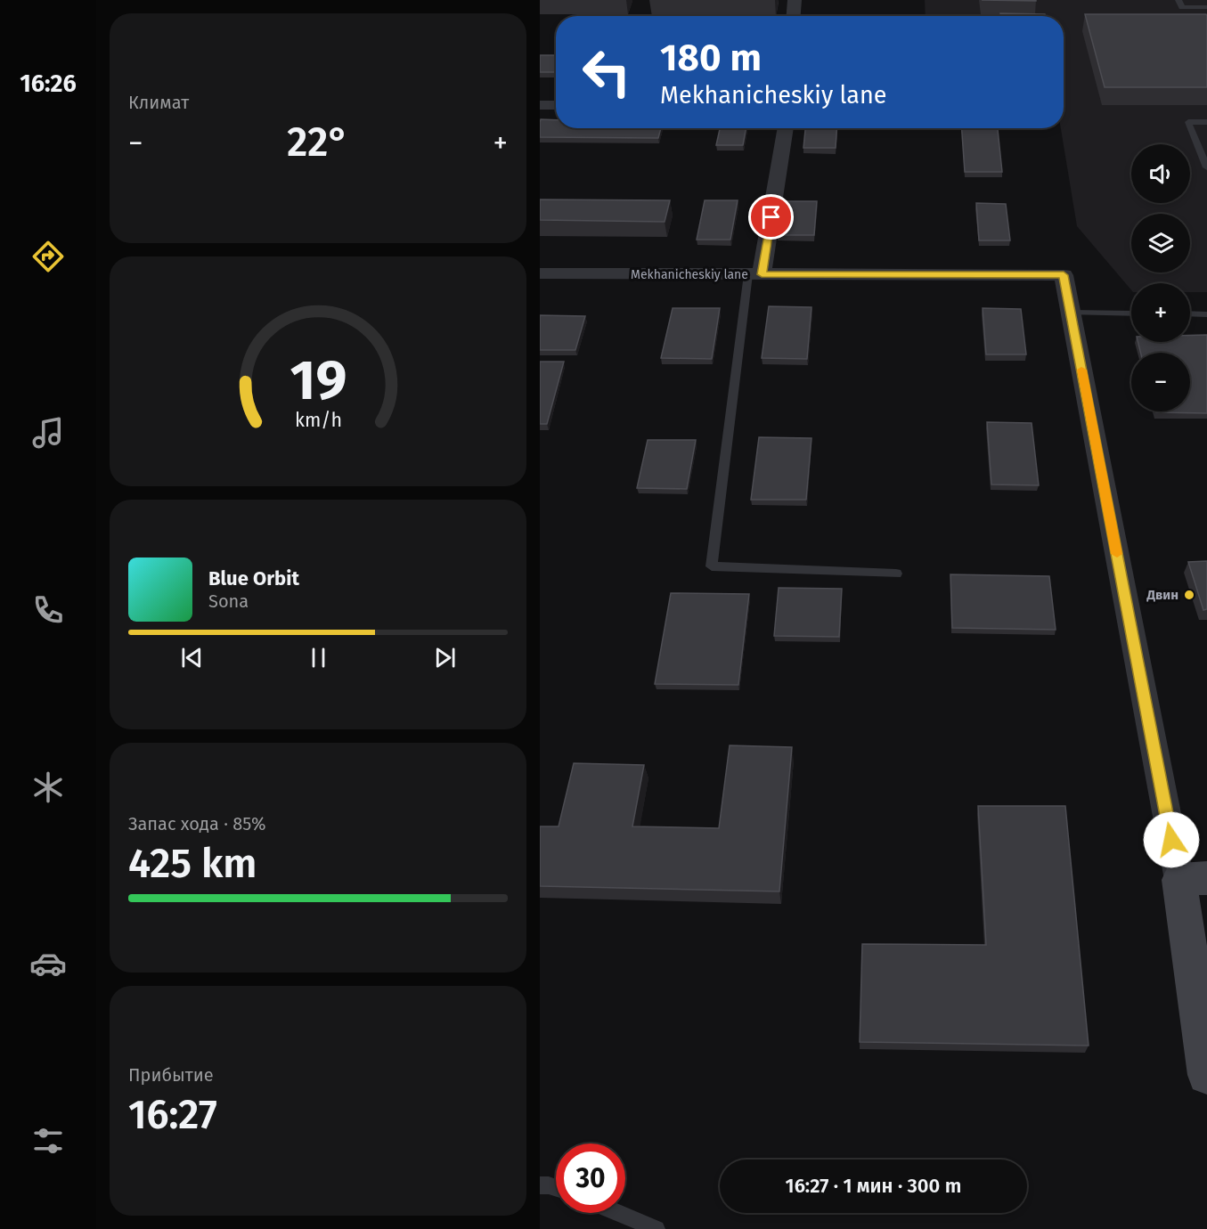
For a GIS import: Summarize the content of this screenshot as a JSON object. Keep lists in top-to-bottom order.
{
  "streets": {
    "street": ["Mekhanicheskiy lane"]
  },
  "places": ["Двин"],
  "page": {
    "tabs": "16:26",
    "tile": [
      "Климат",
      ["Запас хода · 85%", "425 km"],
      ["Прибытие", "16:27"]
    ],
    "turn": ["180 m", "Mekhanicheskiy lane"],
    "heat": ["−", "22°", "+"],
    "map_buttons": ["+", "−"],
    "song": ["Blue Orbit", "Sona"],
    "limit": "30",
    "trip": "16:27 · 1 мин · 300 m",
    "gauge": ["19", "km/h"]
  }
}
